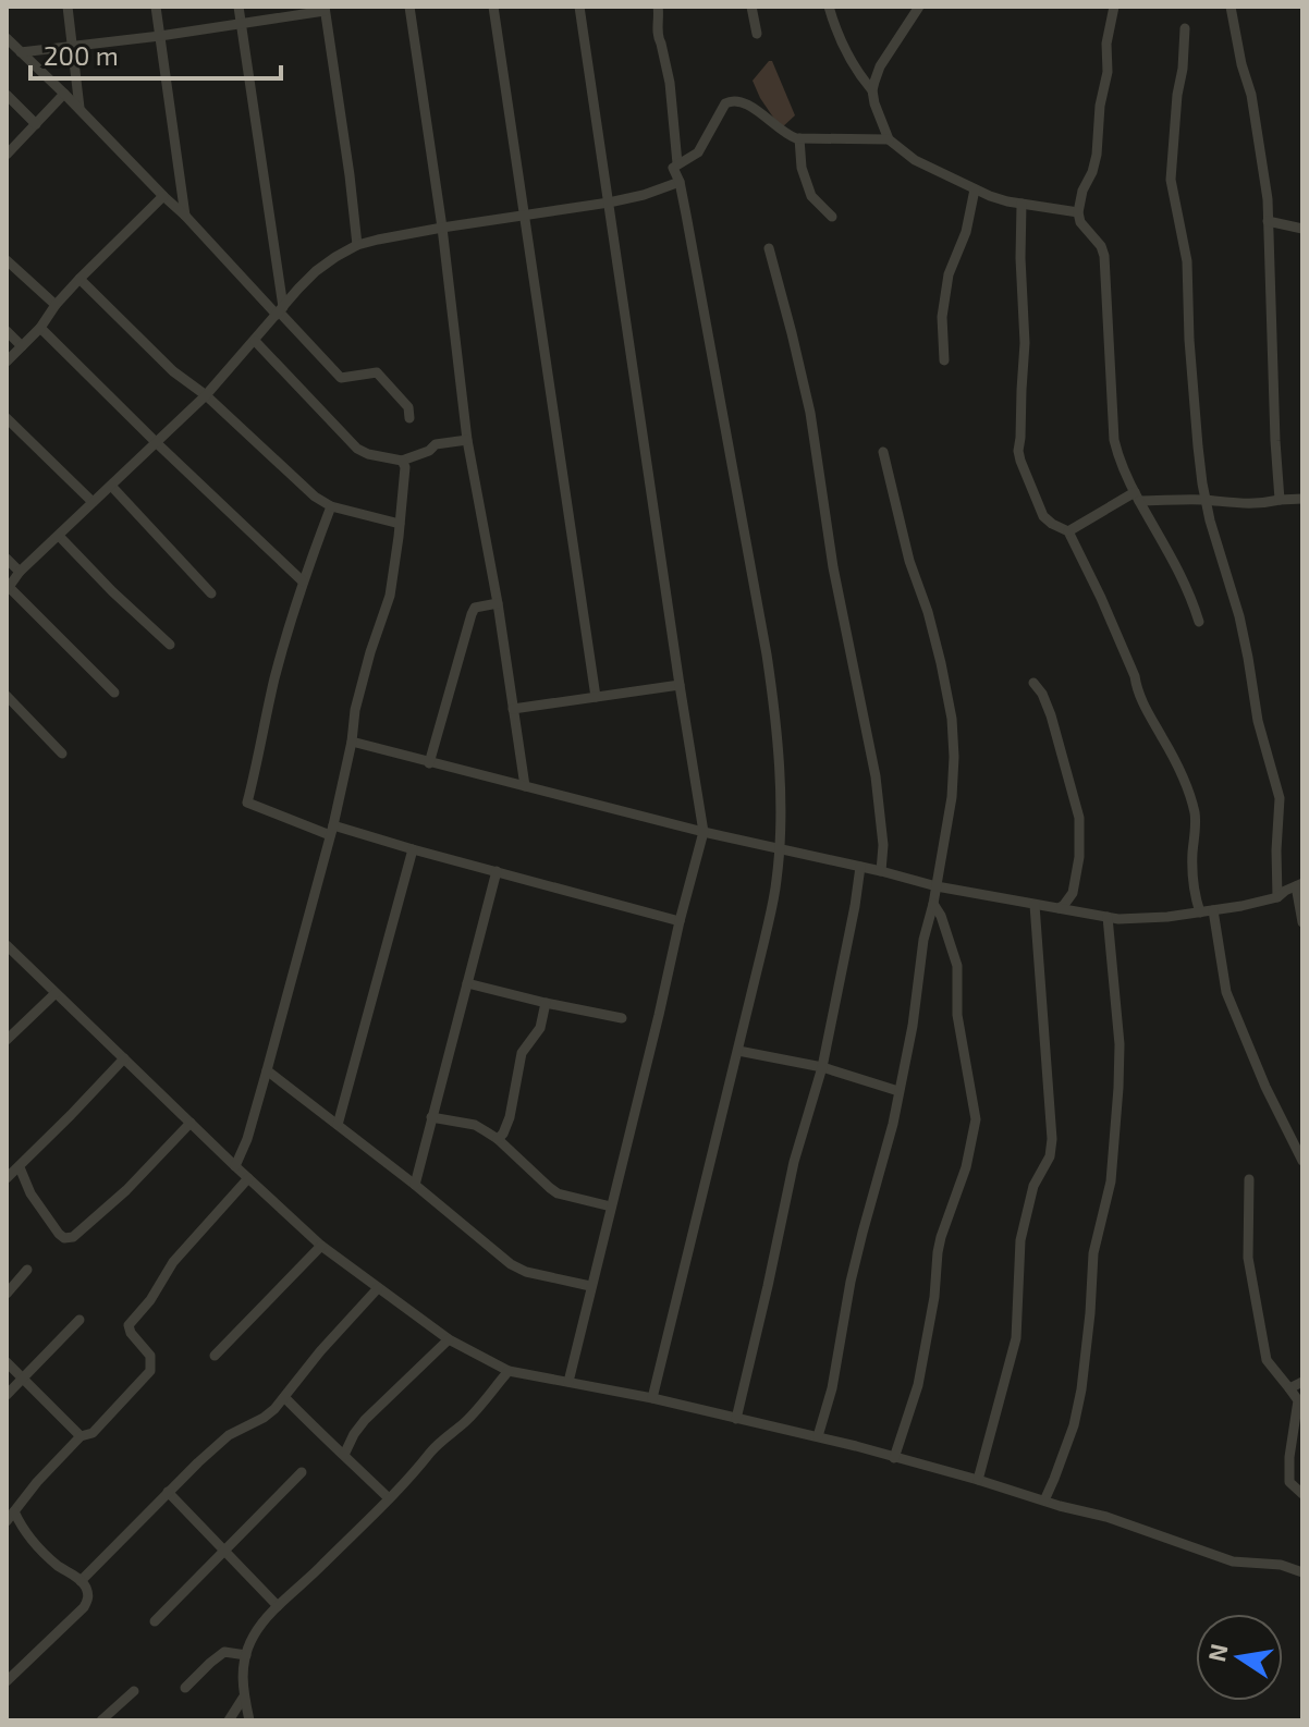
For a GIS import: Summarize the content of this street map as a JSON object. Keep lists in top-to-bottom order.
{
  "scale_bar": "200 m",
  "north": "left"
}
